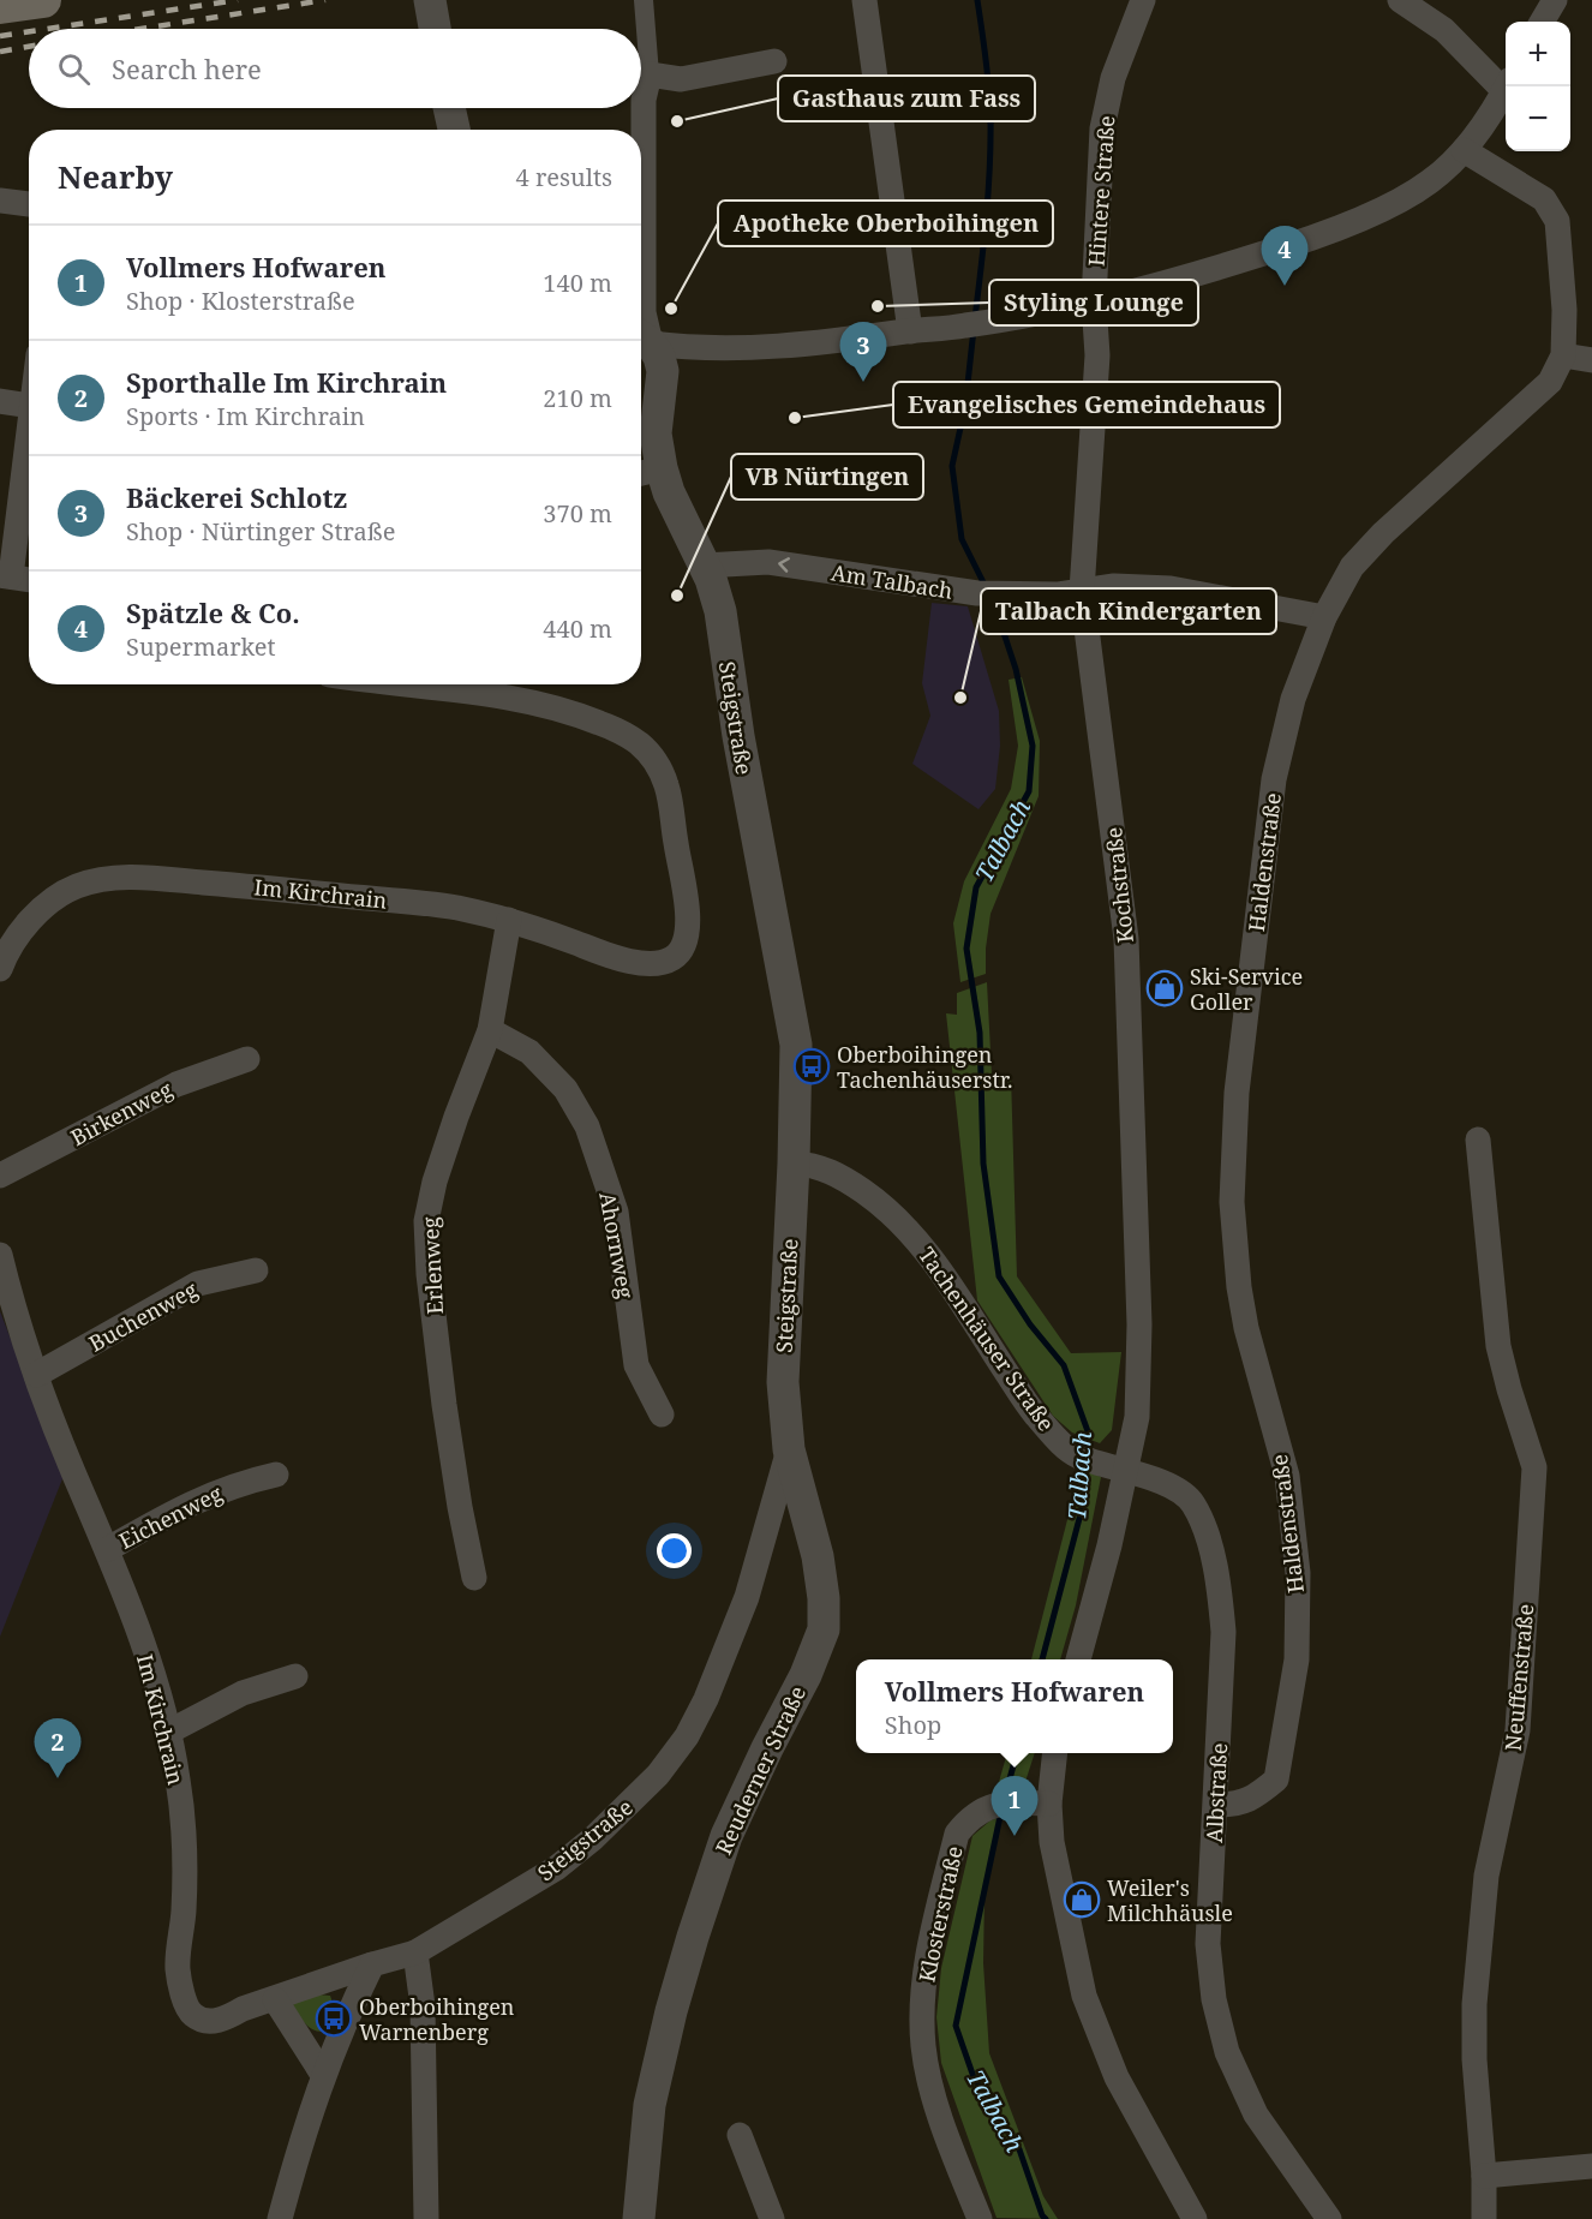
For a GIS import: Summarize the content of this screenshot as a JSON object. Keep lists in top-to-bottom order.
{
  "streets": {
    "street": [
      "Hintere Straße",
      "Am Talbach",
      "Steigstraße",
      "Haldenstraße",
      "Kochstraße",
      "Im Kirchrain",
      "Birkenweg",
      "Ahornweg",
      "Erlenweg",
      "Buchenweg",
      "Tachenhäuser Straße",
      "Eichenweg",
      "Neuffenstraße",
      "Reuderner Straße",
      "Albstraße",
      "Klosterstraße"
    ]
  },
  "crossings": [
    ["Hintere Straße", "Kochstraße"],
    ["Am Talbach", "Steigstraße"],
    ["Am Talbach", "Haldenstraße"],
    ["Am Talbach", "Kochstraße"],
    ["Steigstraße", "Im Kirchrain"],
    ["Steigstraße", "Tachenhäuser Straße"],
    ["Steigstraße", "Reuderner Straße"],
    ["Haldenstraße", "Albstraße"],
    ["Kochstraße", "Tachenhäuser Straße"],
    ["Kochstraße", "Albstraße"],
    ["Im Kirchrain", "Erlenweg"],
    ["Im Kirchrain", "Buchenweg"],
    ["Im Kirchrain", "Eichenweg"],
    ["Ahornweg", "Erlenweg"],
    ["Tachenhäuser Straße", "Albstraße"]
  ],
  "water": ["Talbach"],
  "places": {
    "other": [
      "Gasthaus zum Fass",
      "Styling Lounge",
      "Apotheke Oberboihingen",
      "Evangelisches Gemeindehaus",
      "VB Nürtingen",
      "Talbach Kindergarten"
    ],
    "shop": ["Ski-Service Goller", "Weiler's Milchhäusle"],
    "bus stop": ["Oberboihingen Tachenhäuserstr.", "Oberboihingen Warnenberg"]
  },
  "page": {
    "map_buttons": ["+", "−"],
    "search": "Search here",
    "heading": ["Nearby", "4 results"],
    "list": [
      {
        "mark": "1",
        "name": "Vollmers Hofwaren",
        "note": "Shop · Klosterstraße",
        "value": "140 m"
      },
      {
        "mark": "2",
        "name": "Sporthalle Im Kirchrain",
        "note": "Sports · Im Kirchrain",
        "value": "210 m"
      },
      {
        "mark": "3",
        "name": "Bäckerei Schlotz",
        "note": "Shop · Nürtinger Straße",
        "value": "370 m"
      },
      {
        "mark": "4",
        "name": "Spätzle & Co.",
        "note": "Supermarket",
        "value": "440 m"
      }
    ],
    "pins": [
      "4",
      "3",
      "2",
      "1"
    ],
    "popup": ["Vollmers Hofwaren", "Shop"]
  }
}
